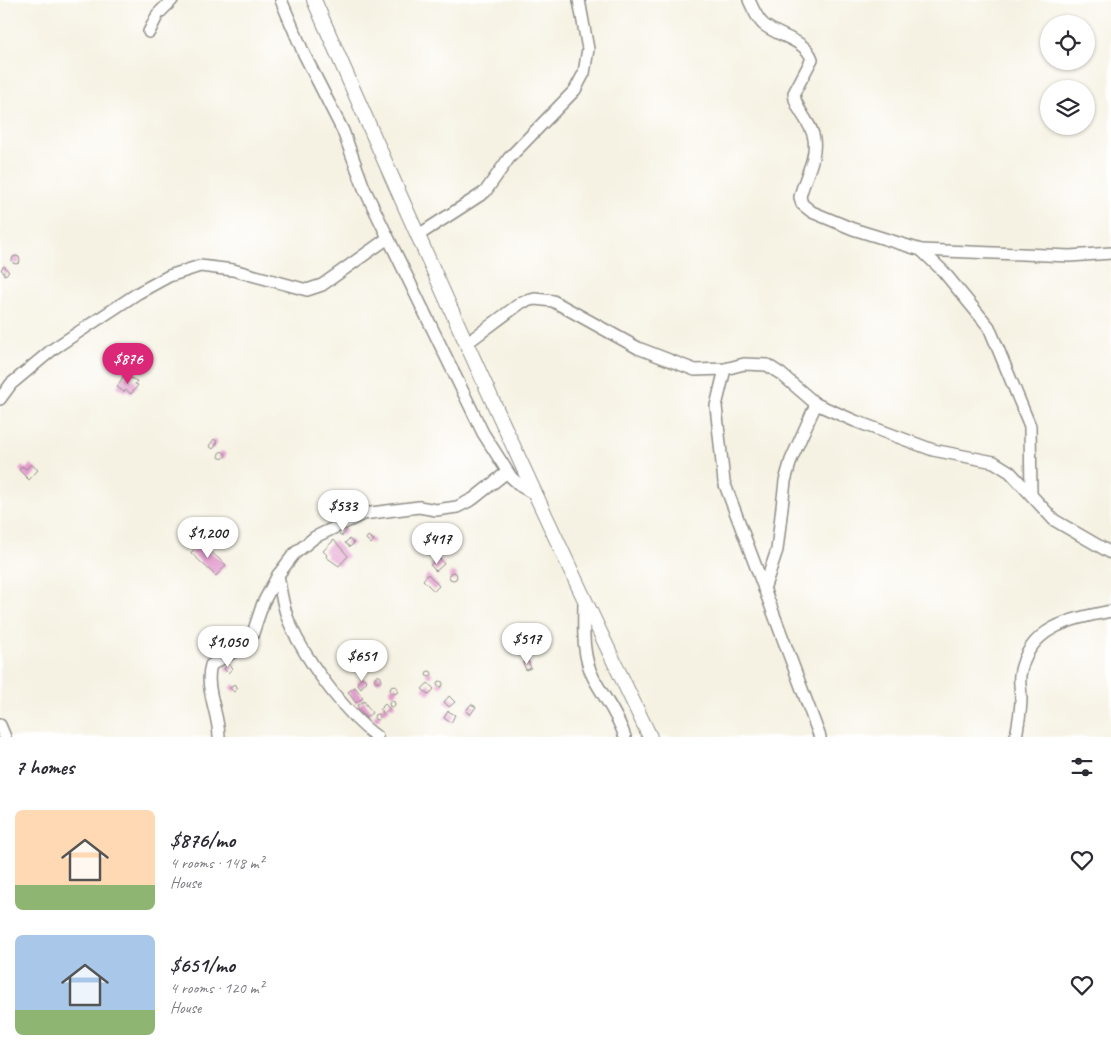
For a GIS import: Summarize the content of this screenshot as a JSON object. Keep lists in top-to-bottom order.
{
  "page": {
    "price": [
      "$876",
      "$533",
      "$1,200",
      "$417",
      "$517",
      "$1,050",
      "$651"
    ],
    "heading": "7 homes",
    "list": [
      {
        "name": "$876/mo",
        "note": "4 rooms · 148 m² · House"
      },
      {
        "name": "$651/mo",
        "note": "4 rooms · 120 m² · House"
      }
    ]
  }
}
